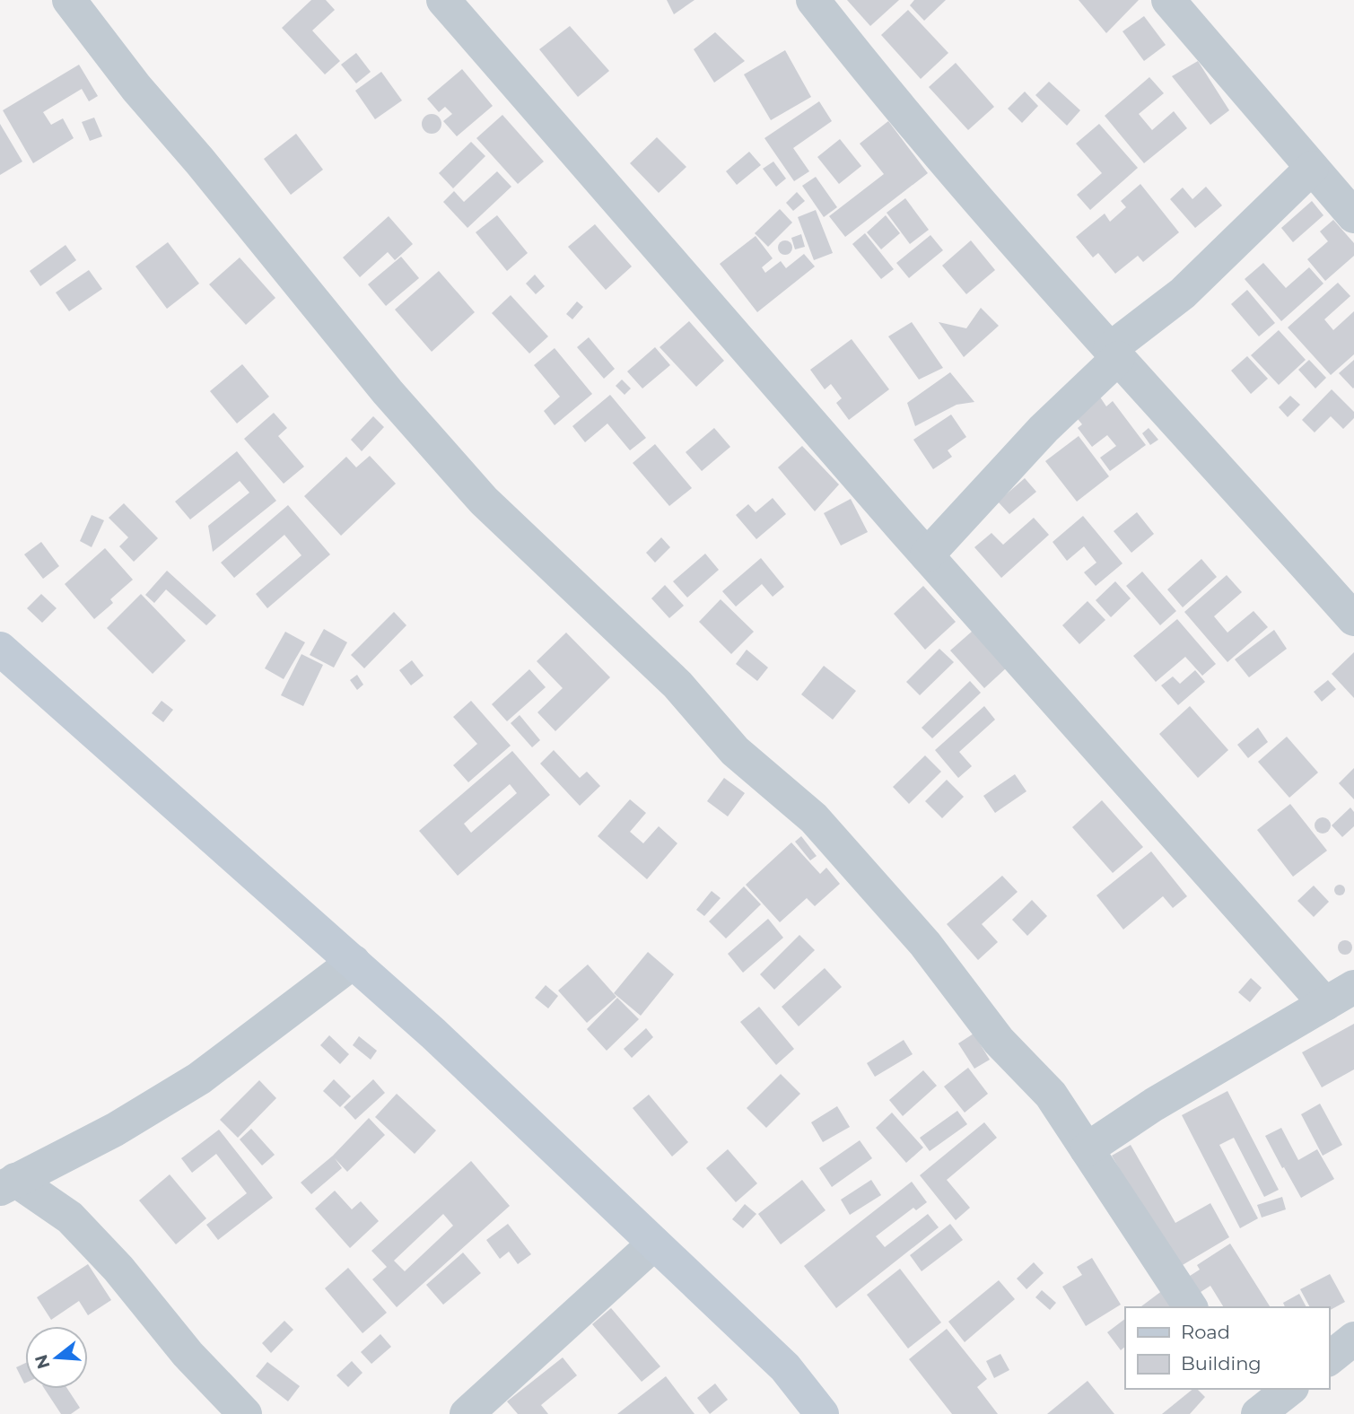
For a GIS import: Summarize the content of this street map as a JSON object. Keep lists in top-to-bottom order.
{
  "legend": ["Road", "Building"],
  "north": "left"
}
